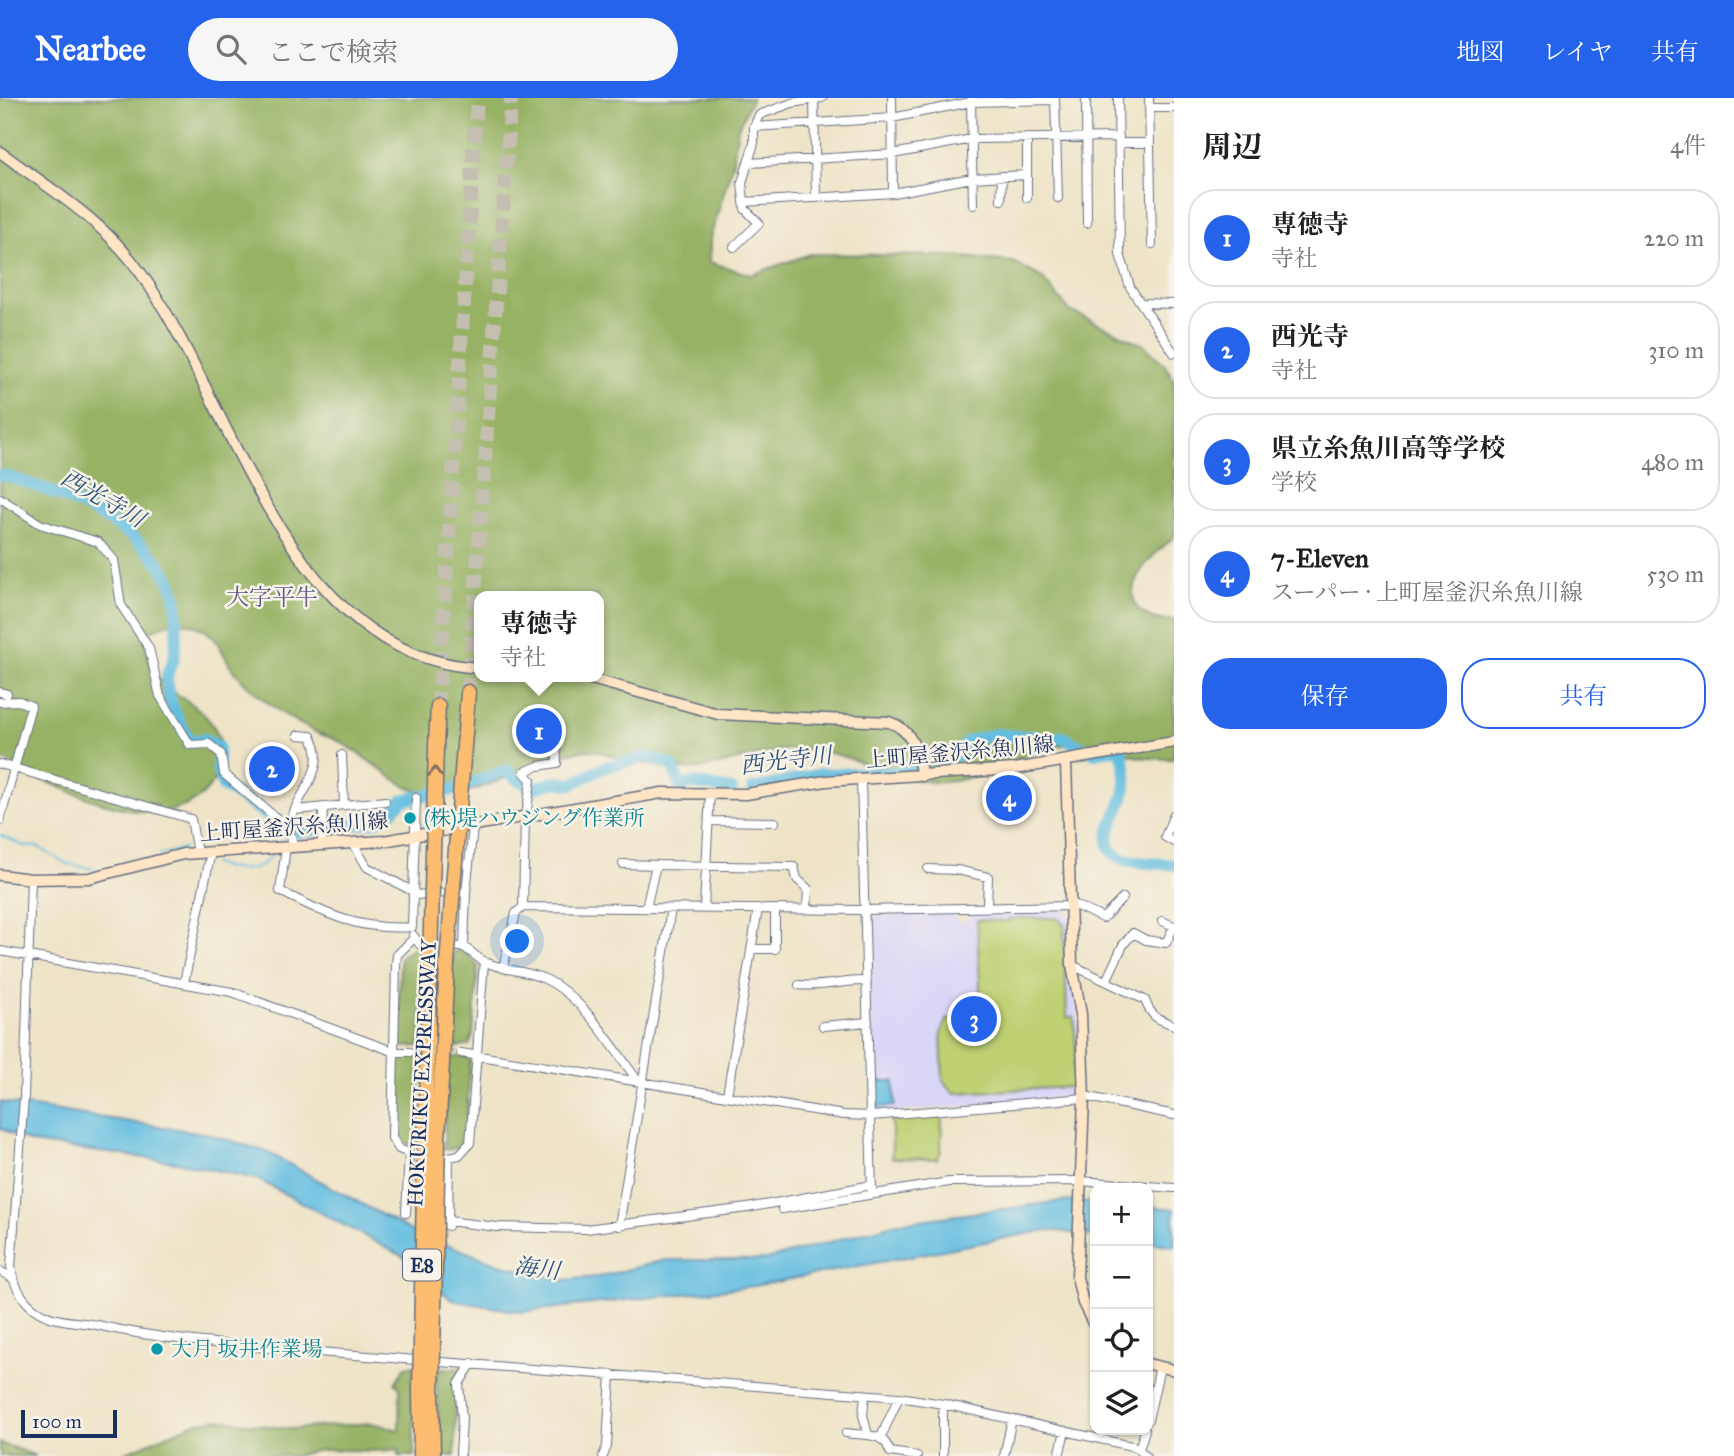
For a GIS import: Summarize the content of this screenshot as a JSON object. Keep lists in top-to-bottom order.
{
  "streets": {
    "highway": ["HOKURIKU EXPRESSWAY", "E8"],
    "street": ["上町屋釜沢糸魚川線"]
  },
  "districts": ["大字平牛"],
  "water": ["西光寺川", "海川"],
  "places": ["(株)堤ハウジング作業所", "大月 坂井作業場"],
  "scale_bar": "100 m",
  "page": {
    "header": "Nearbee",
    "search": "ここで検索",
    "nav": ["地図", "レイヤ", "共有"],
    "heading": ["周辺", "4件"],
    "list": [
      {
        "mark": "1",
        "name": "専徳寺",
        "note": "寺社",
        "value": "220 m"
      },
      {
        "mark": "2",
        "name": "西光寺",
        "note": "寺社",
        "value": "310 m"
      },
      {
        "mark": "3",
        "name": "県立糸魚川高等学校",
        "note": "学校",
        "value": "480 m"
      },
      {
        "mark": "4",
        "name": "7-Eleven",
        "note": "スーパー · 上町屋釜沢糸魚川線",
        "value": "530 m"
      }
    ],
    "popup": ["専徳寺", "寺社"],
    "buttons": ["保存", "共有"],
    "pins": [
      "1",
      "2",
      "4",
      "3"
    ],
    "map_buttons": ["+", "−"],
    "scale": "100 m"
  }
}
